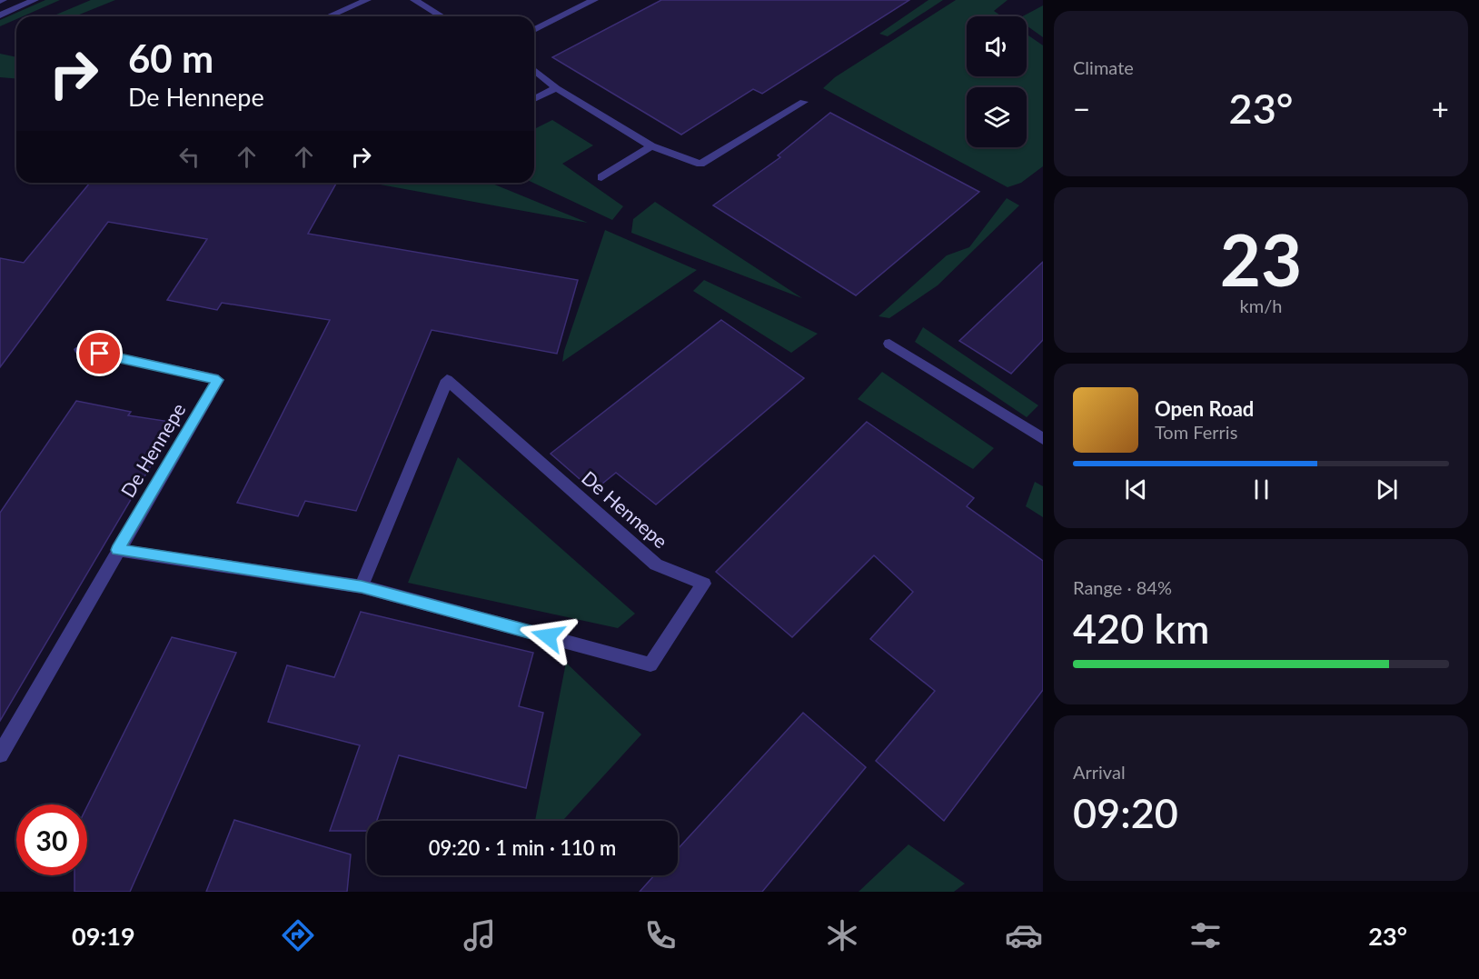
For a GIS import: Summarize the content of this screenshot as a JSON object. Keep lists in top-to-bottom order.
{
  "streets": {
    "street": ["De Hennepe"]
  },
  "page": {
    "tile": [
      "Climate",
      ["23", "km/h"],
      ["Range · 84%", "420 km"],
      ["Arrival", "09:20"]
    ],
    "turn": ["60 m", "De Hennepe"],
    "heat": ["−", "23°", "+"],
    "song": ["Open Road", "Tom Ferris"],
    "limit": "30",
    "trip": "09:20 · 1 min · 110 m",
    "tabs": ["09:19", "23°"]
  }
}
